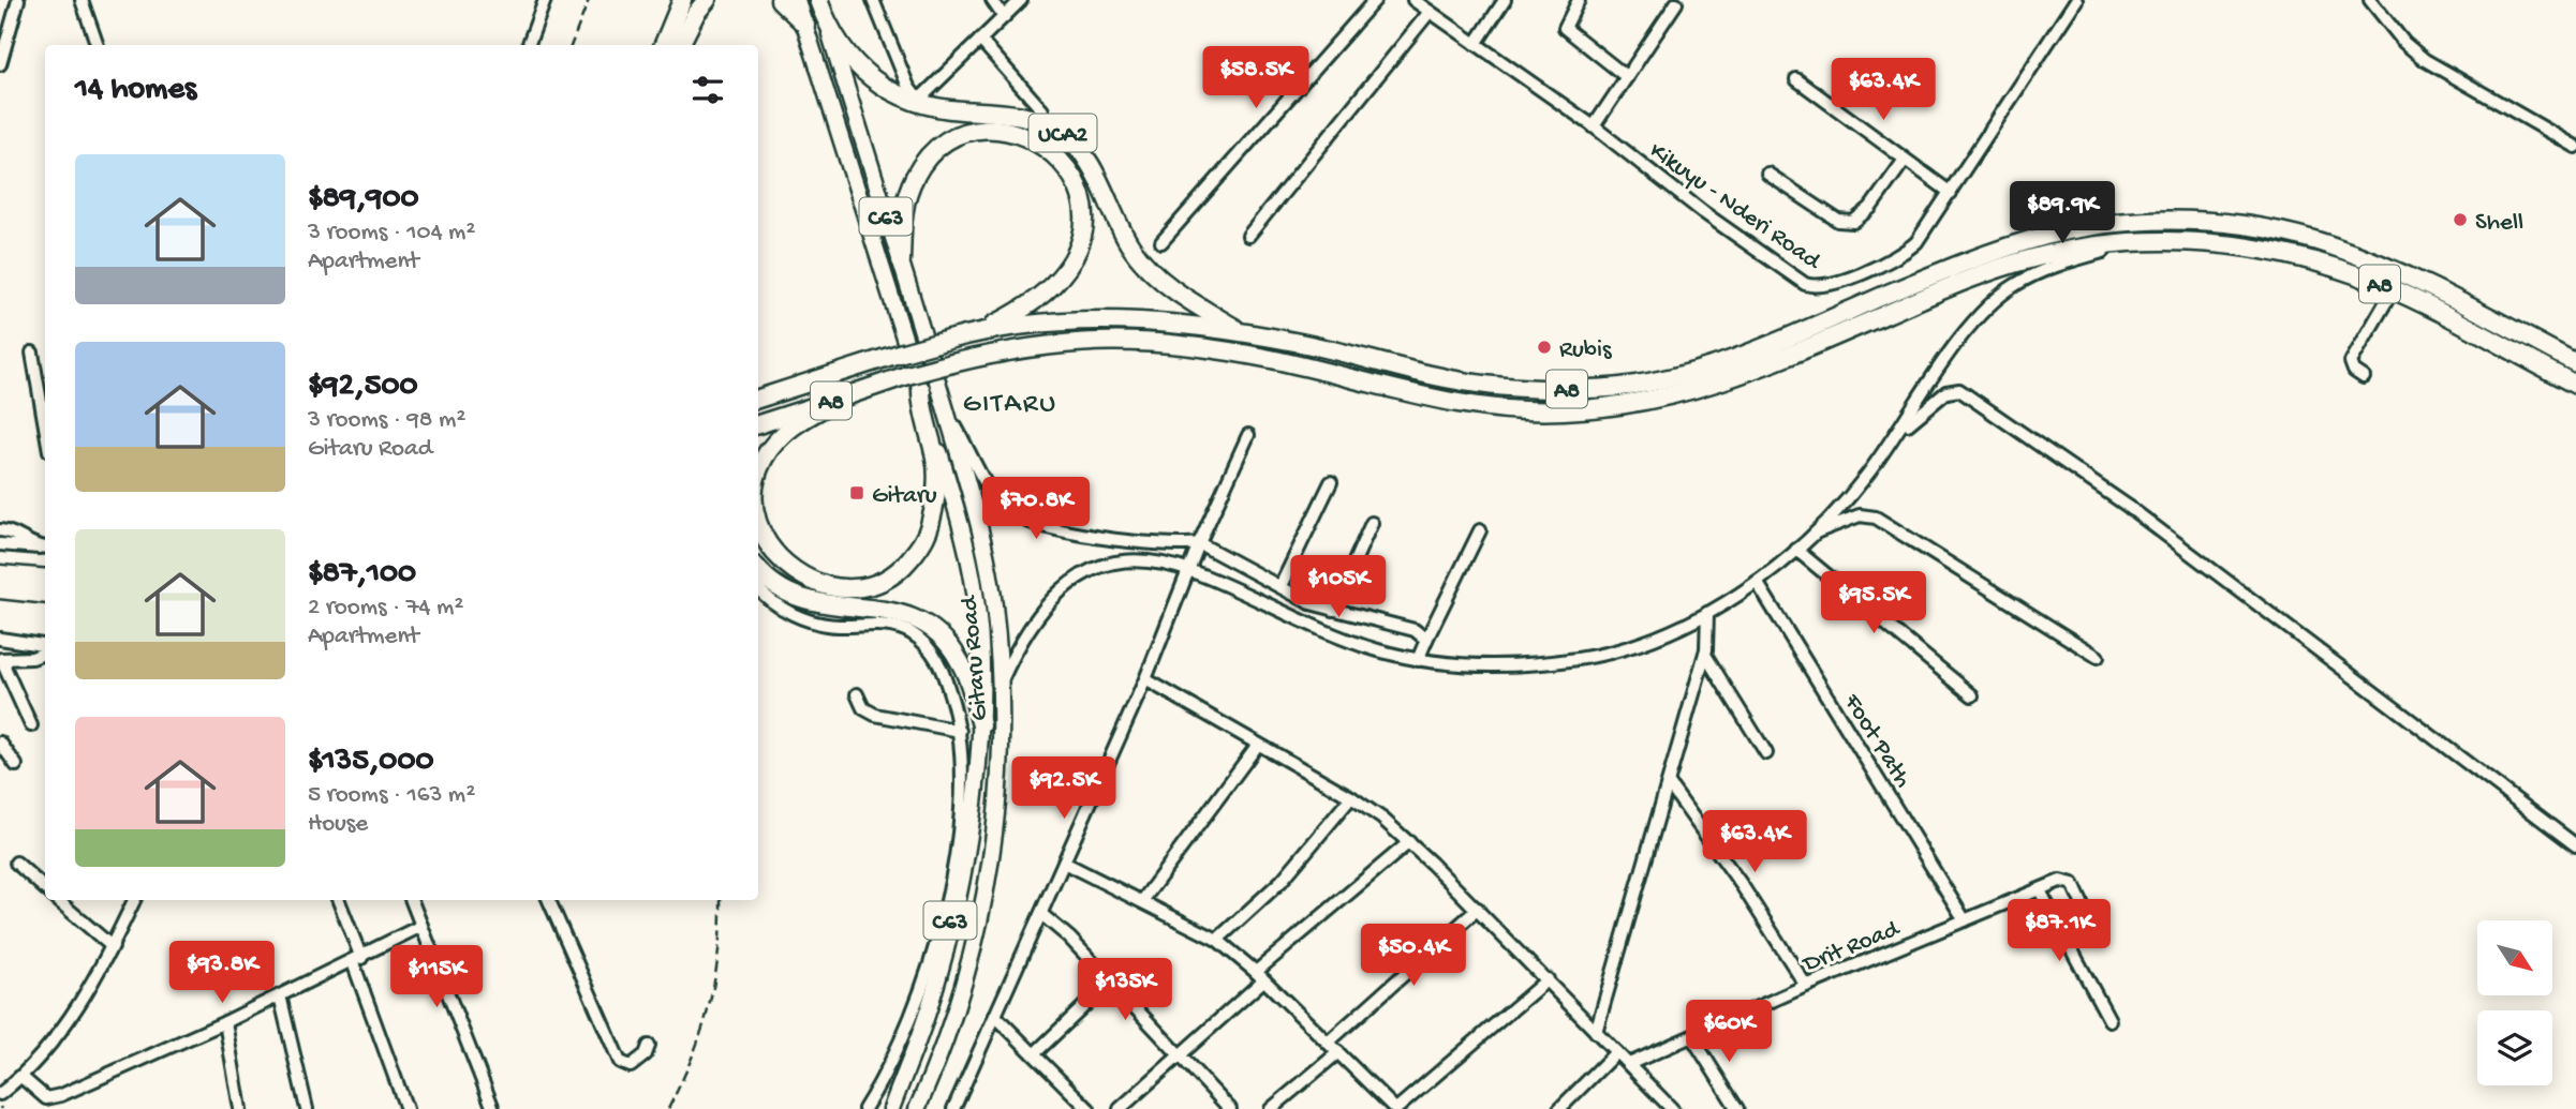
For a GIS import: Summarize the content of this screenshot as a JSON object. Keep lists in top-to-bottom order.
{
  "streets": {
    "highway": ["UCA2", "C63", "A8"],
    "main road": ["Gitaru Road"],
    "street": ["Kikuyu - Nderi Road", "Foot Path", "Drit Road"]
  },
  "crossings": [
    ["UCA2", "C63"],
    ["UCA2", "A8"],
    ["C63", "Gitaru Road"],
    ["Foot Path", "Drit Road"]
  ],
  "districts": ["GITARU"],
  "places": {
    "other": ["Shell", "Rubis"],
    "transit": ["Gitaru"]
  },
  "north": "bottom right",
  "page": {
    "heading": "14 homes",
    "price": [
      "$58.5K",
      "$63.4K",
      "$89.9K",
      "$70.8K",
      "$105K",
      "$95.5K",
      "$92.5K",
      "$63.4K",
      "$87.1K",
      "$50.4K",
      "$93.8K",
      "$115K",
      "$135K",
      "$60K"
    ],
    "list": [
      {
        "name": "$89,900",
        "note": "3 rooms · 104 m² · Apartment"
      },
      {
        "name": "$92,500",
        "note": "3 rooms · 98 m² · Gitaru Road"
      },
      {
        "name": "$87,100",
        "note": "2 rooms · 74 m² · Apartment"
      },
      {
        "name": "$135,000",
        "note": "5 rooms · 163 m² · House"
      }
    ]
  }
}
